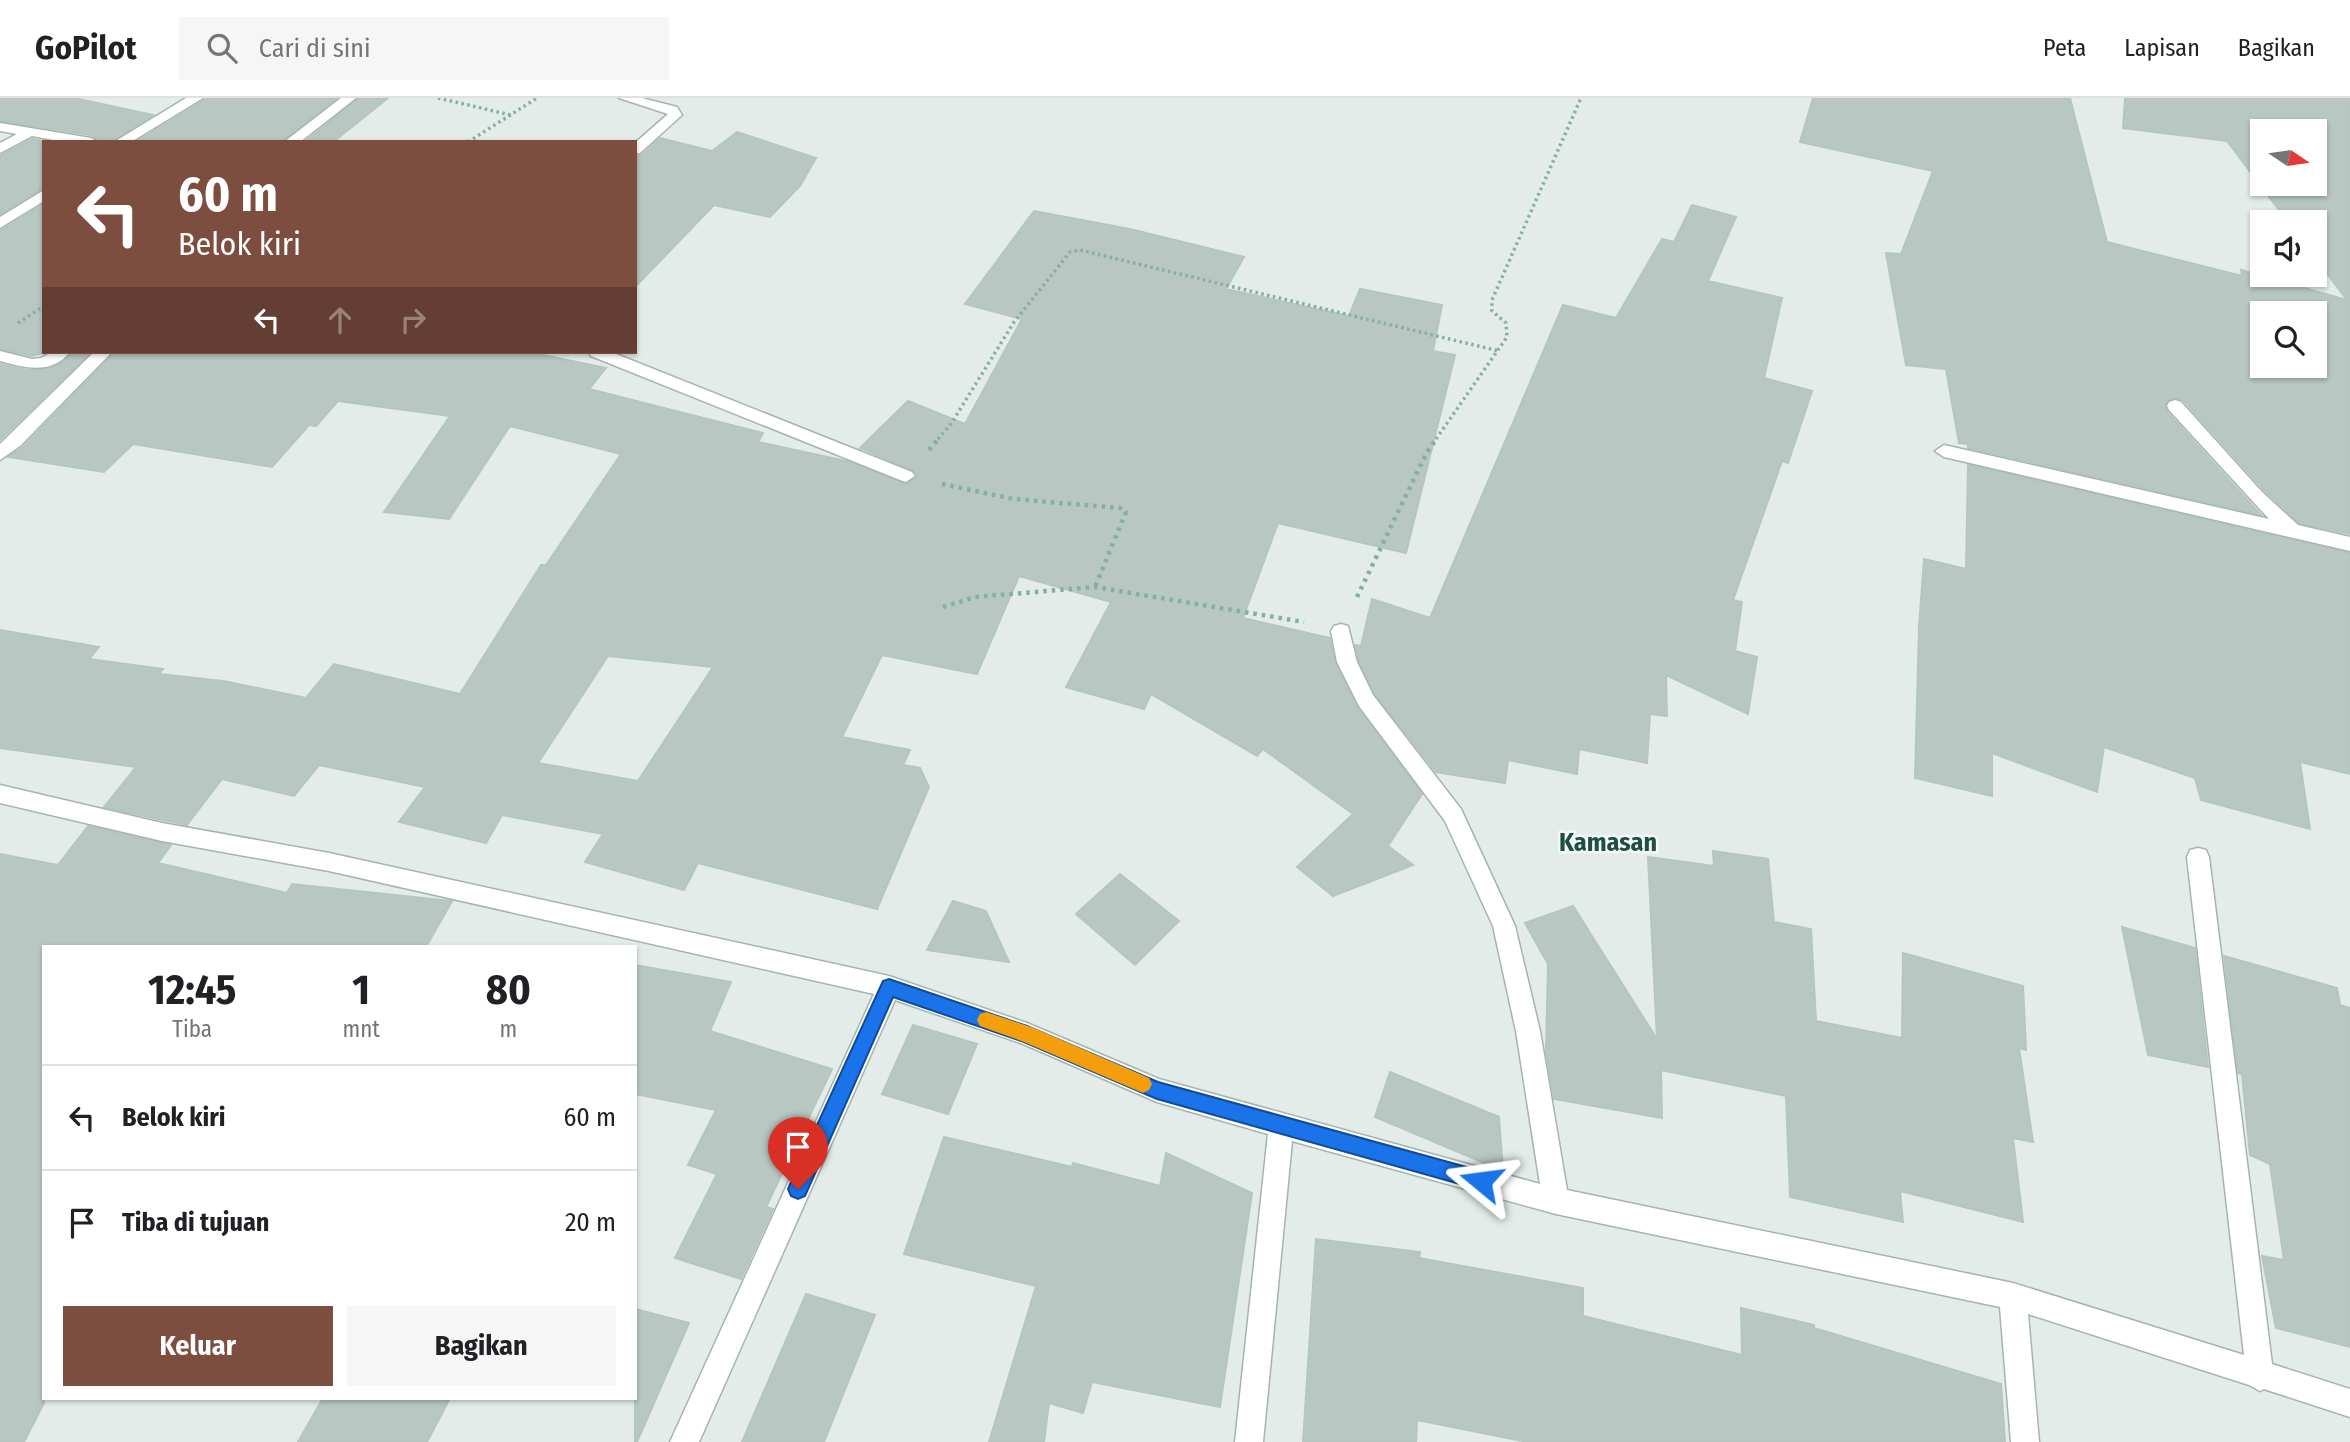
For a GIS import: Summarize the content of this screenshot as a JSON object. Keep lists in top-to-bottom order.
{
  "districts": ["Kamasan"],
  "north": "right",
  "page": {
    "header": "GoPilot",
    "search": "Cari di sini",
    "nav": ["Peta", "Lapisan", "Bagikan"],
    "turn": ["60 m", "Belok kiri"],
    "eta": [
      "12:45",
      "Tiba",
      "1",
      "mnt",
      "80",
      "m"
    ],
    "list": [
      {
        "name": "Belok kiri",
        "value": "60 m"
      },
      {
        "name": "Tiba di tujuan",
        "value": "20 m"
      }
    ],
    "buttons": ["Keluar", "Bagikan"]
  }
}
